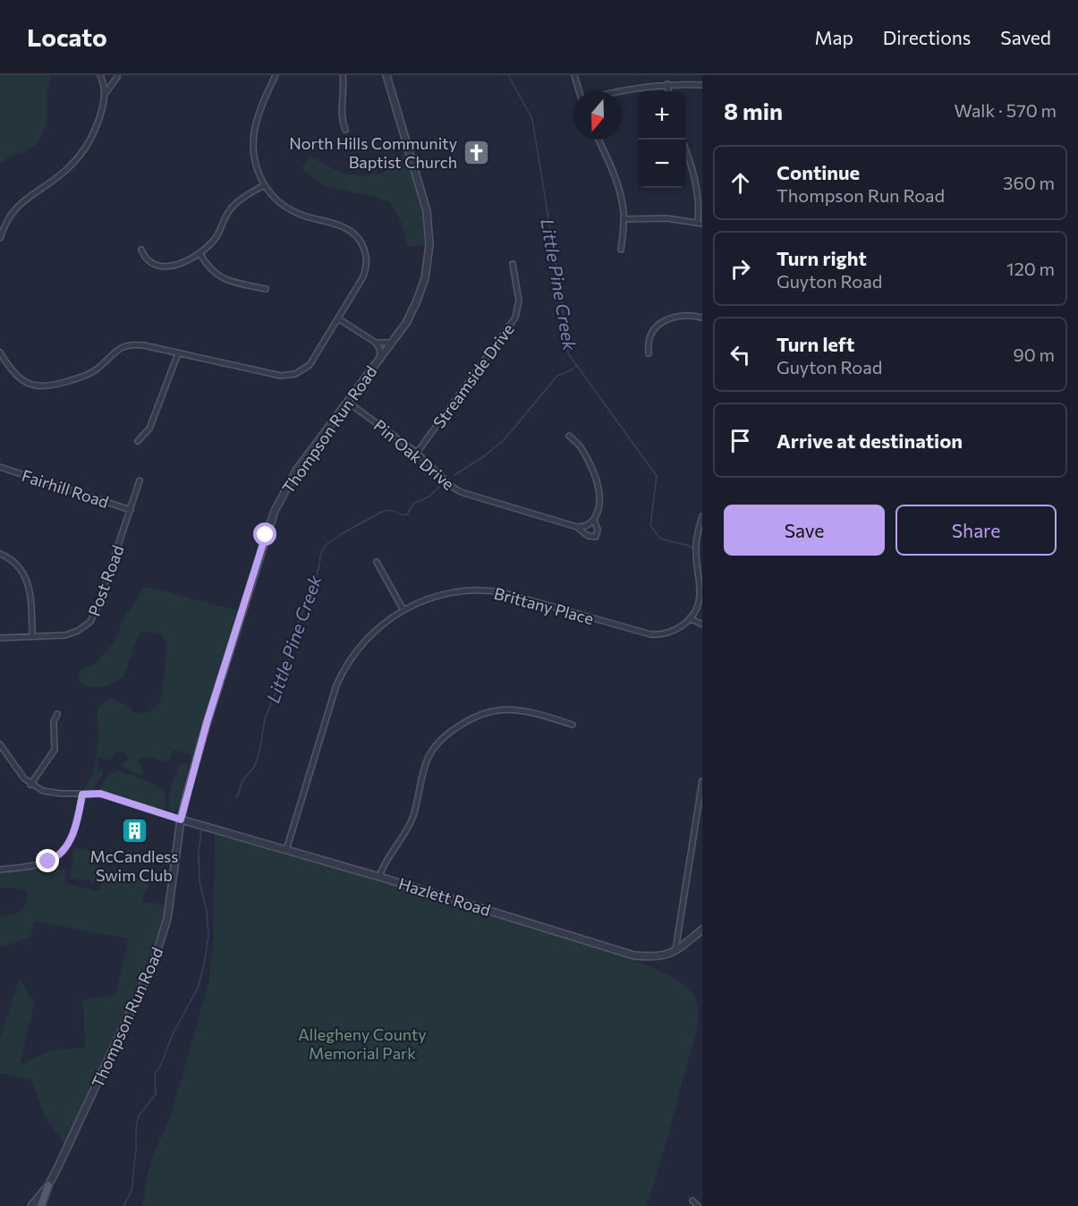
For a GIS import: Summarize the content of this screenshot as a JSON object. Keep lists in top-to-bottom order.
{
  "streets": {
    "street": [
      "Streamside Drive",
      "Thompson Run Road",
      "Pin Oak Drive",
      "Fairhill Road",
      "Post Road",
      "Brittany Place",
      "Hazlett Road"
    ]
  },
  "crossings": [
    ["Streamside Drive", "Pin Oak Drive"],
    ["Thompson Run Road", "Pin Oak Drive"],
    ["Thompson Run Road", "Hazlett Road"],
    ["Fairhill Road", "Post Road"],
    ["Brittany Place", "Hazlett Road"]
  ],
  "water": ["Little Pine Creek"],
  "parks": ["Allegheny County Memorial Park"],
  "places": {
    "church": ["North Hills Community Baptist Church"],
    "building": ["McCandless Swim Club"]
  },
  "north": "bottom",
  "page": {
    "header": "Locato",
    "nav": ["Map", "Directions", "Saved"],
    "heading": ["8 min", "Walk · 570 m"],
    "map_buttons": ["+", "−"],
    "list": [
      ["Continue", "Thompson Run Road", "360 m"],
      ["Turn right", "Guyton Road", "120 m"],
      ["Turn left", "Guyton Road", "90 m"],
      "Arrive at destination"
    ],
    "buttons": ["Save", "Share"]
  }
}
